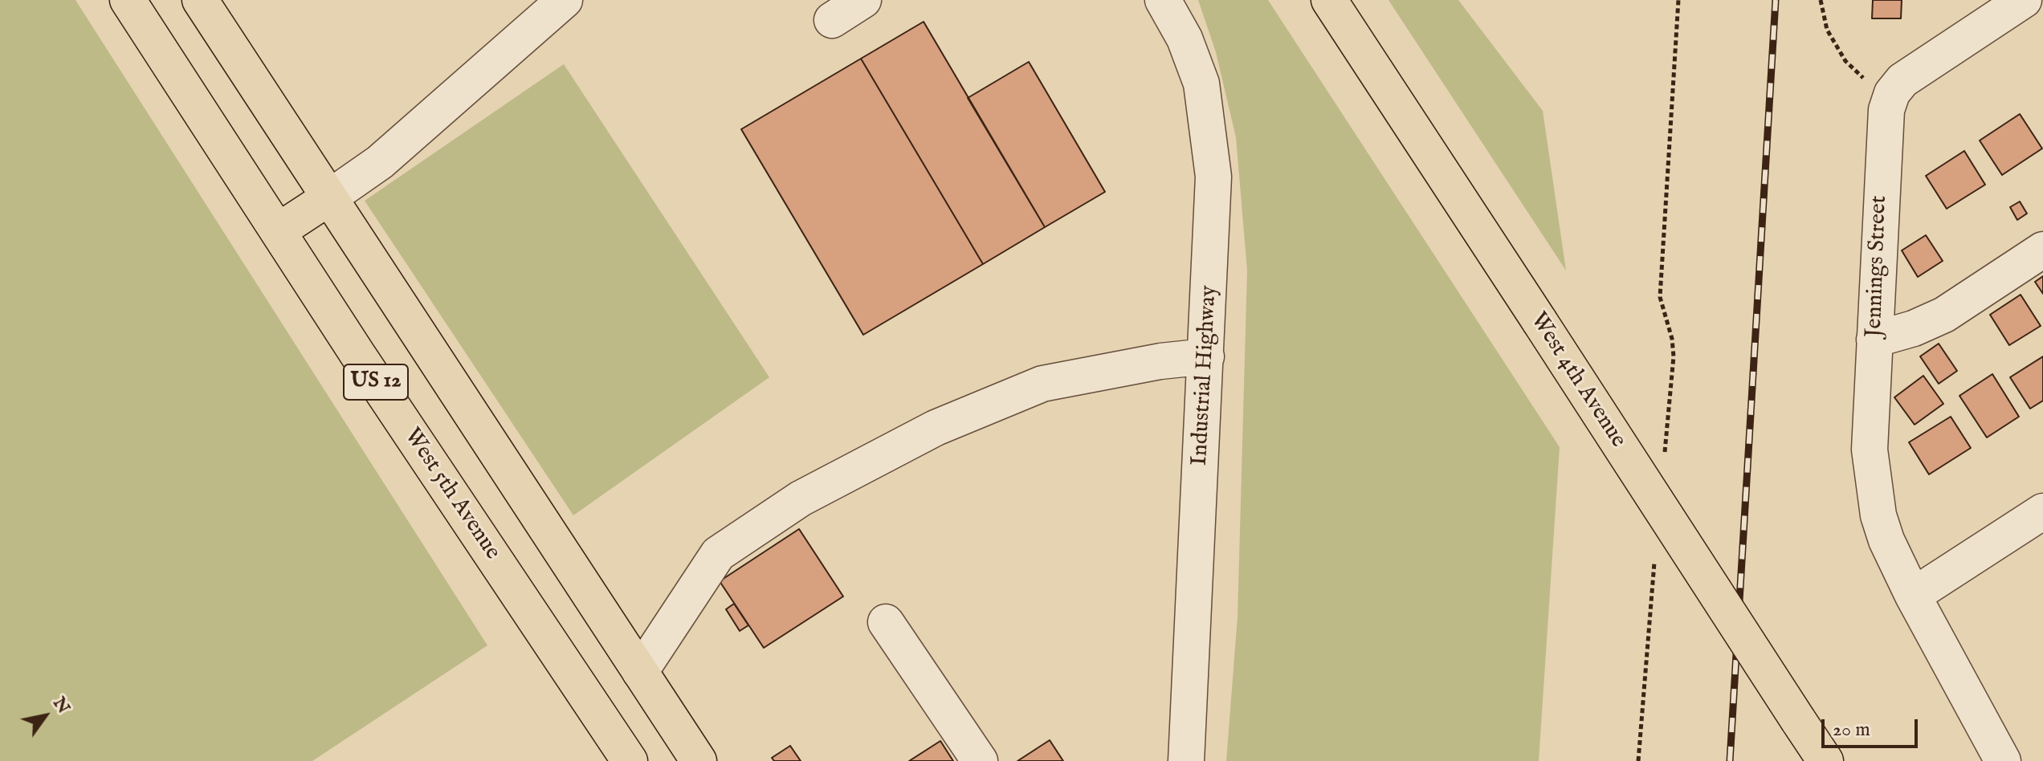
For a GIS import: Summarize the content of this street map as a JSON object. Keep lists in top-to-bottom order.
{
  "streets": {
    "main road": ["West 4th Avenue", "US 12", "West 5th Avenue"],
    "street": ["Jennings Street", "Industrial Highway"]
  },
  "scale_bar": "20 m",
  "north": "top right"
}
